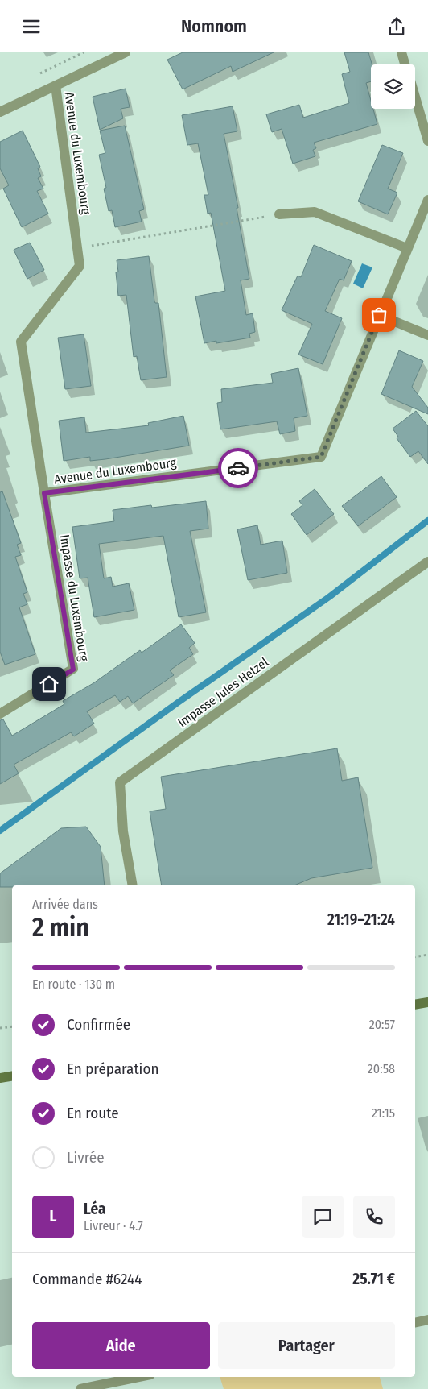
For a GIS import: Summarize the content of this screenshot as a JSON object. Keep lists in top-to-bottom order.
{
  "streets": {
    "street": ["Avenue du Luxembourg", "Impasse du Luxembourg", "Impasse Jules Hetzel"]
  },
  "crossings": [
    ["Avenue du Luxembourg", "Impasse du Luxembourg"]
  ],
  "page": {
    "header": "Nomnom",
    "heading": ["2 min", "Arrivée dans", "21:19–21:24"],
    "panel": [
      "Léa",
      "Livreur · 4.7",
      "Commande #6244",
      "25.71 €"
    ],
    "bar": "En route · 130 m",
    "list": [
      ["Confirmée", "20:57"],
      ["En préparation", "20:58"],
      ["En route", "21:15"],
      "Livrée"
    ],
    "round": "L",
    "buttons": ["Aide", "Partager"]
  }
}
